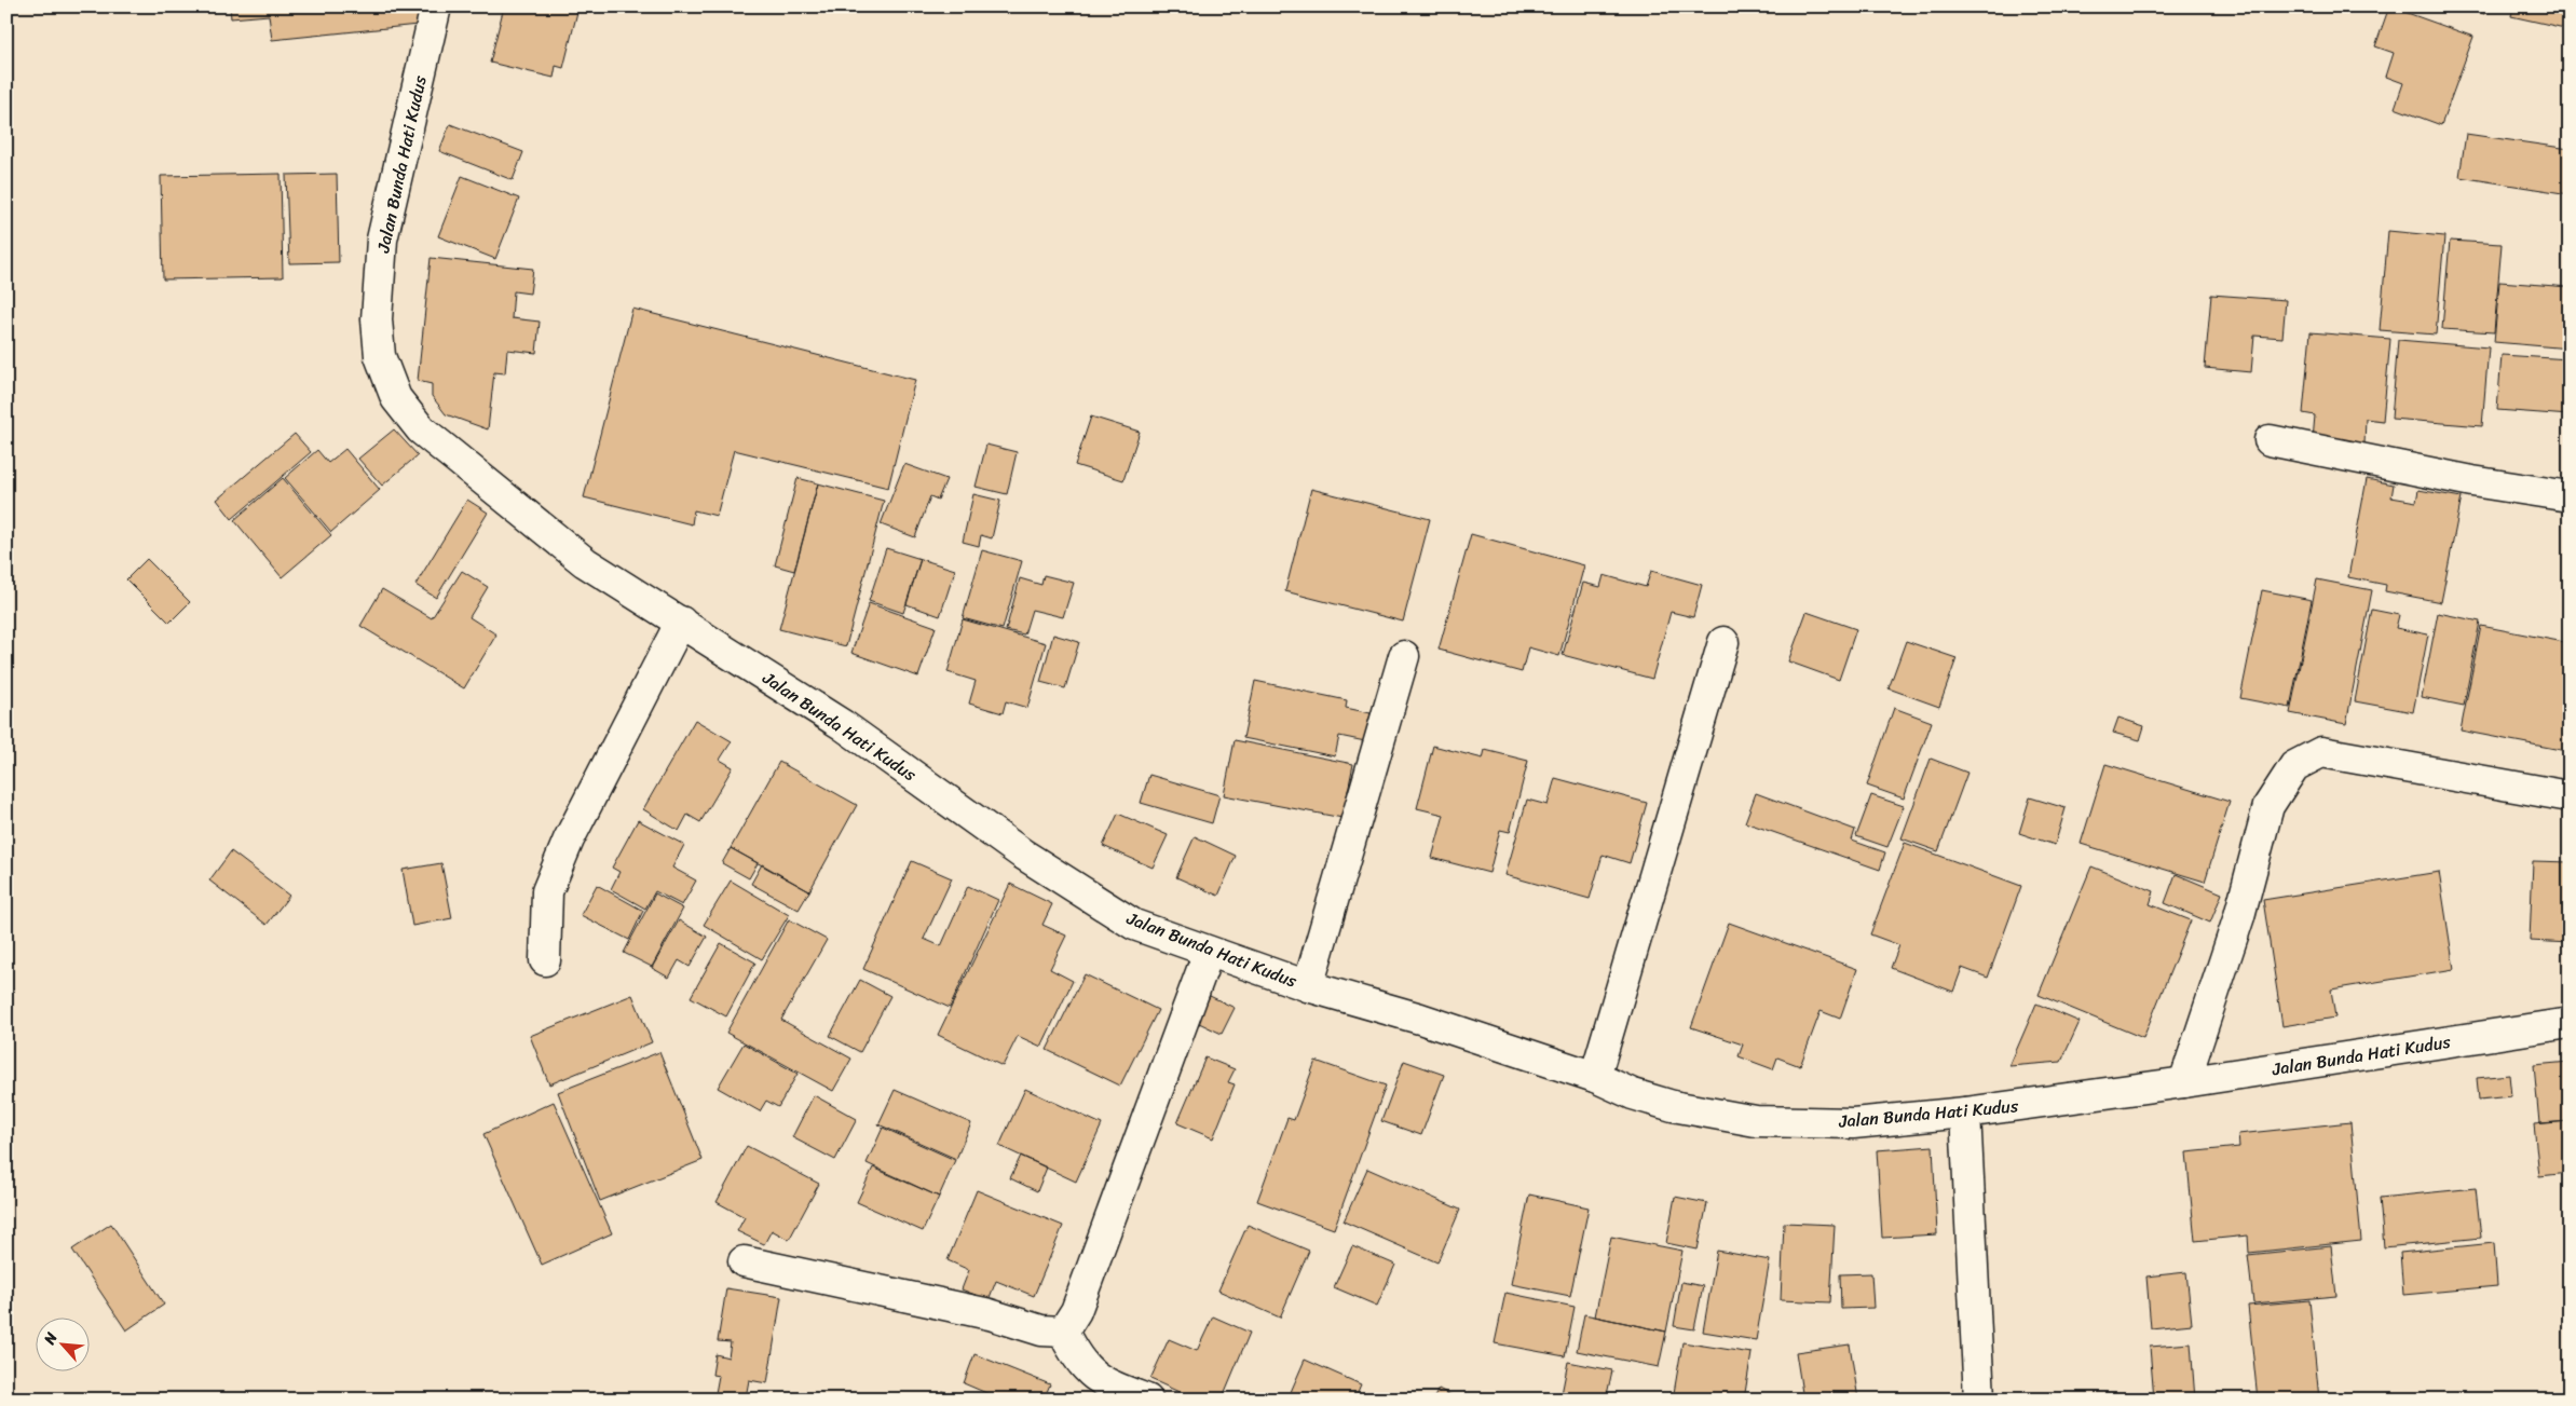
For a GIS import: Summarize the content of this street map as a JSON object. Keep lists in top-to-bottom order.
{
  "streets": {
    "street": ["Jalan Bunda Hati Kudus"]
  },
  "north": "top left"
}
